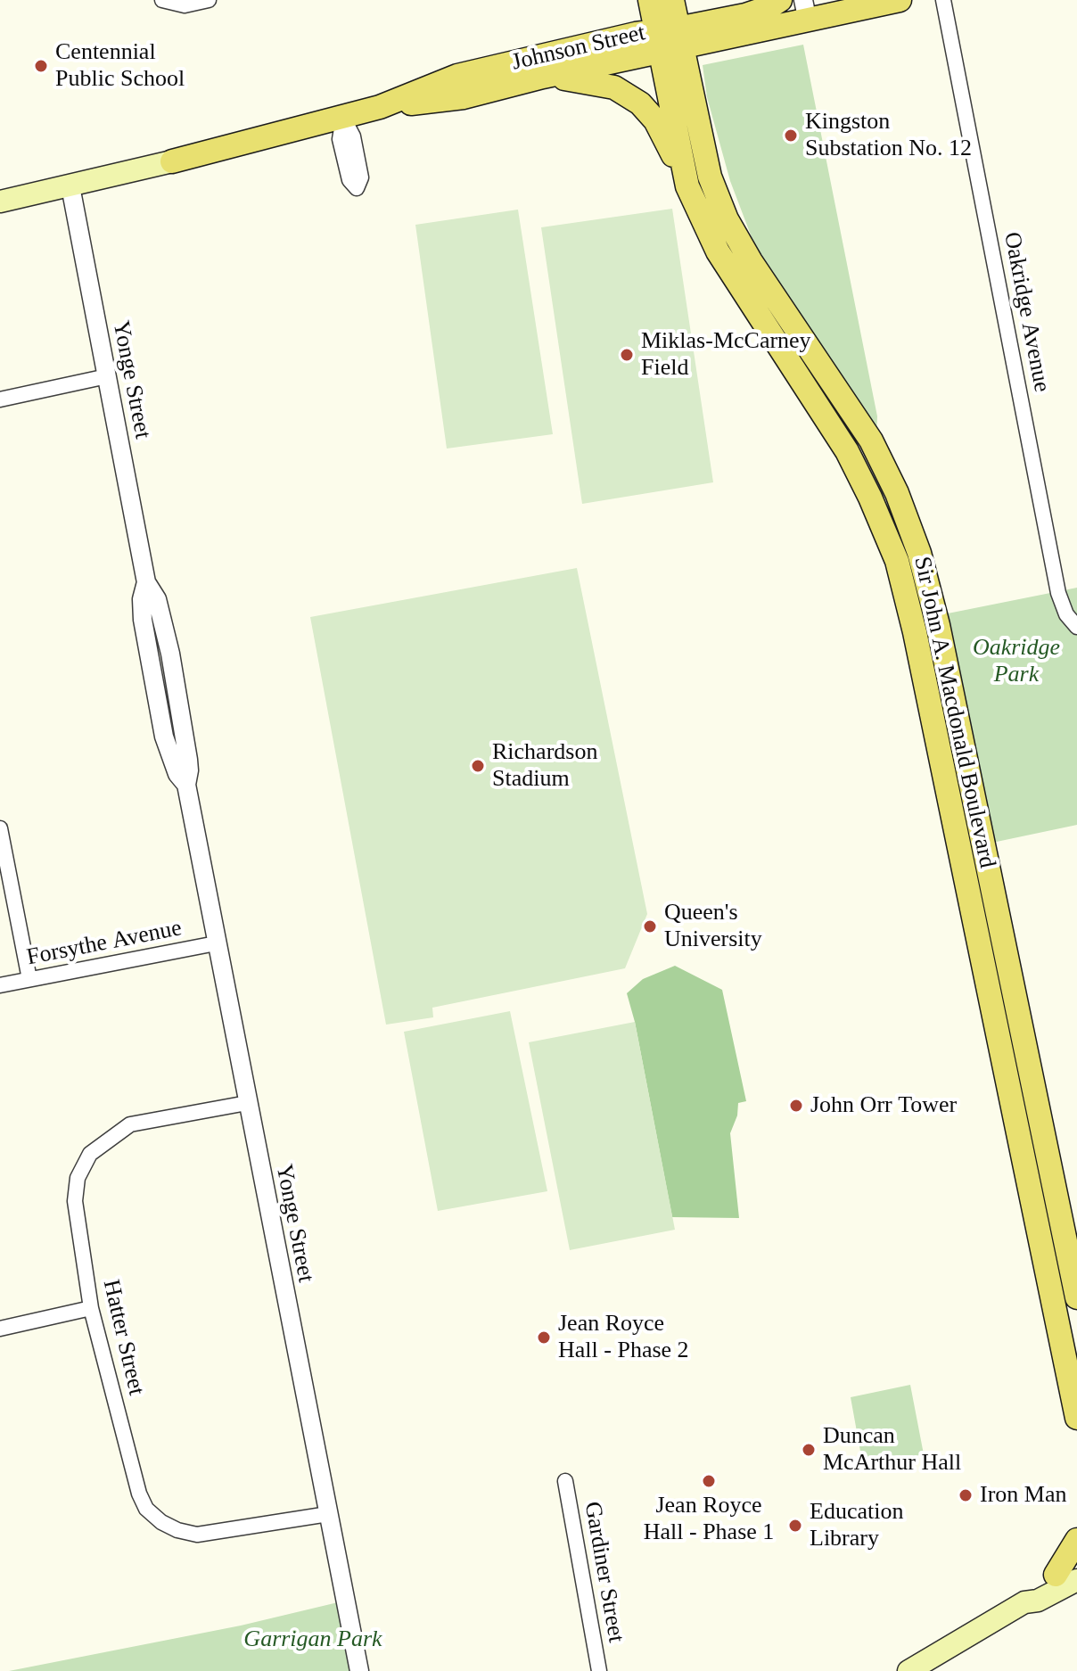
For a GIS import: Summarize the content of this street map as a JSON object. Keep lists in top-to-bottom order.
{
  "streets": {
    "main road": ["Johnson Street", "Sir John A. Macdonald Boulevard"],
    "street": [
      "Oakridge Avenue",
      "Yonge Street",
      "Forsythe Avenue",
      "Hatter Street",
      "Gardiner Street"
    ]
  },
  "crossings": [
    ["Johnson Street", "Yonge Street"],
    ["Johnson Street", "Sir John A. Macdonald Boulevard"],
    ["Yonge Street", "Forsythe Avenue"],
    ["Yonge Street", "Hatter Street"]
  ],
  "parks": ["Oakridge Park", "Garrigan Park"],
  "places": [
    "Centennial Public School",
    "Kingston Substation No. 12",
    "Miklas-McCarney Field",
    "Richardson Stadium",
    "Queen's University",
    "John Orr Tower",
    "Jean Royce Hall - Phase 2",
    "Duncan McArthur Hall",
    "Jean Royce Hall - Phase 1",
    "Iron Man",
    "Education Library"
  ]
}
